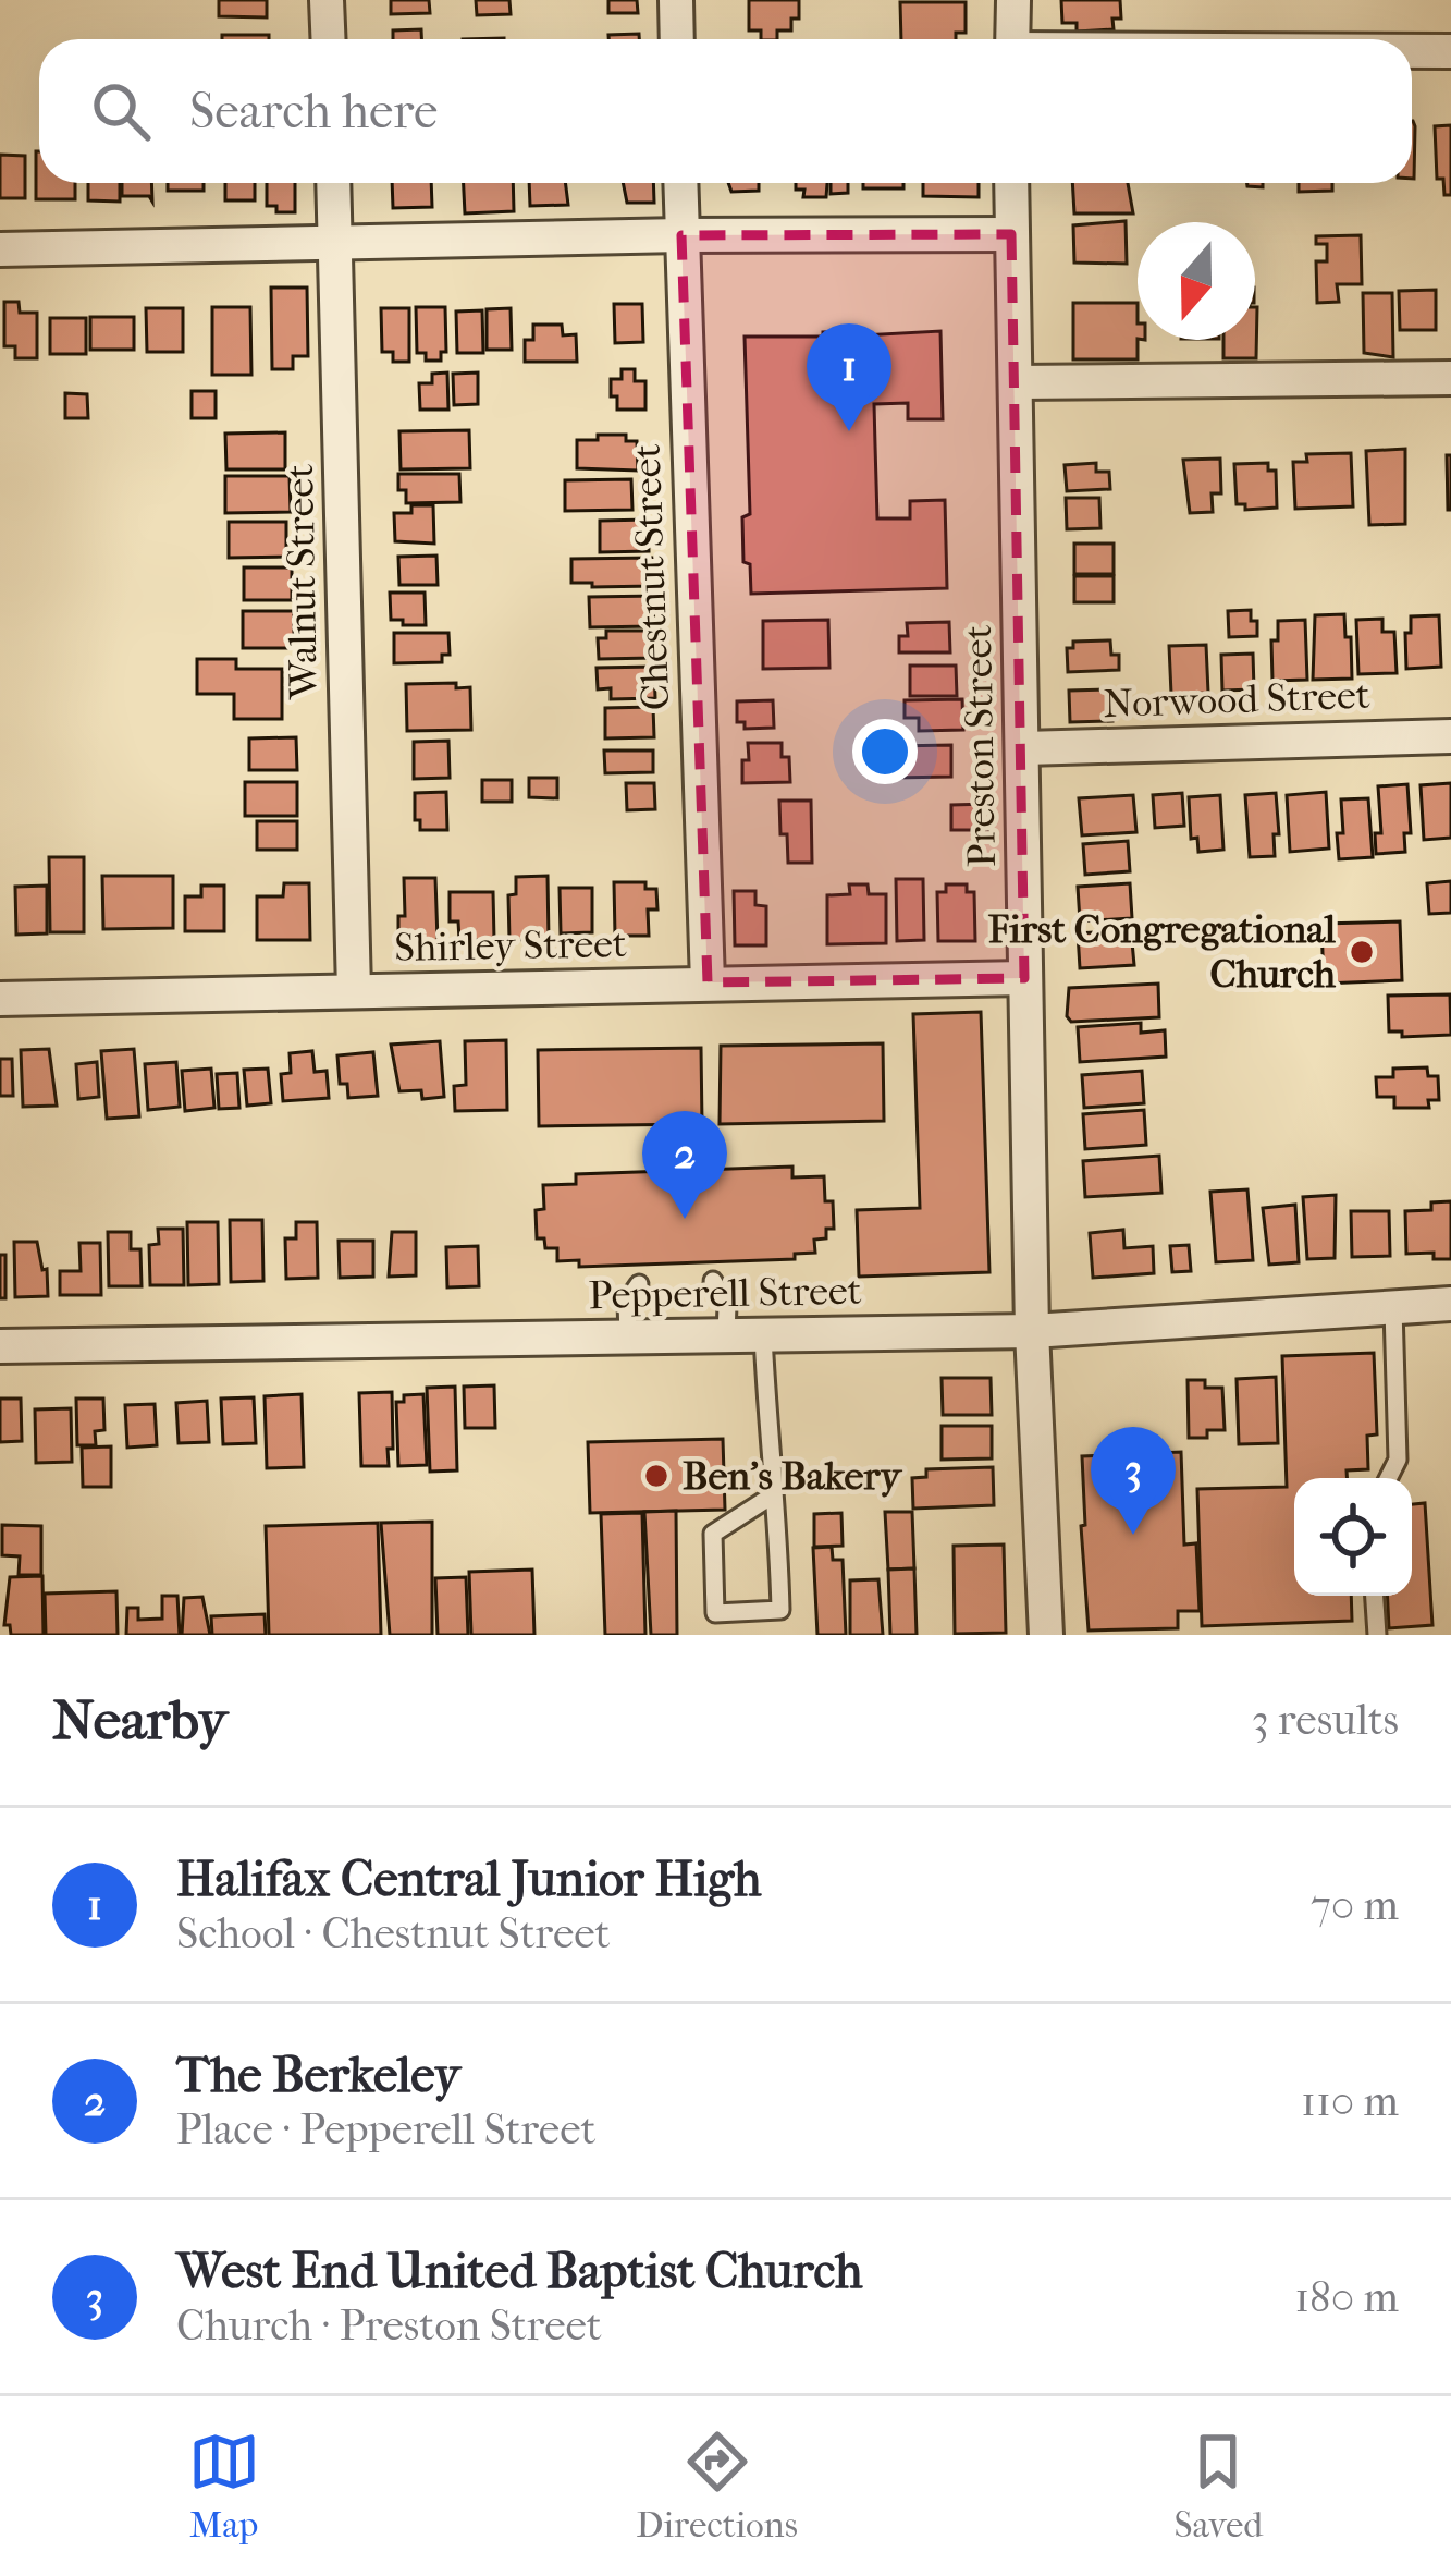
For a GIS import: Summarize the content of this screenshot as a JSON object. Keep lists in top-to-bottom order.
{
  "streets": {
    "street": [
      "Chestnut Street",
      "Walnut Street",
      "Norwood Street",
      "Preston Street",
      "Shirley Street",
      "Pepperell Street"
    ]
  },
  "crossings": [
    ["Chestnut Street", "Shirley Street"],
    ["Walnut Street", "Shirley Street"],
    ["Norwood Street", "Preston Street"],
    ["Preston Street", "Shirley Street"],
    ["Preston Street", "Pepperell Street"]
  ],
  "places": ["First Congregational Church", "Ben's Bakery"],
  "north": "bottom",
  "page": {
    "search": "Search here",
    "pins": ["1", "2", "3"],
    "heading": ["Nearby", "3 results"],
    "list": [
      {
        "mark": "1",
        "name": "Halifax Central Junior High",
        "note": "School · Chestnut Street",
        "value": "70 m"
      },
      {
        "mark": "2",
        "name": "The Berkeley",
        "note": "Place · Pepperell Street",
        "value": "110 m"
      },
      {
        "mark": "3",
        "name": "West End United Baptist Church",
        "note": "Church · Preston Street",
        "value": "180 m"
      }
    ],
    "nav": ["Map", "Directions", "Saved"]
  }
}
